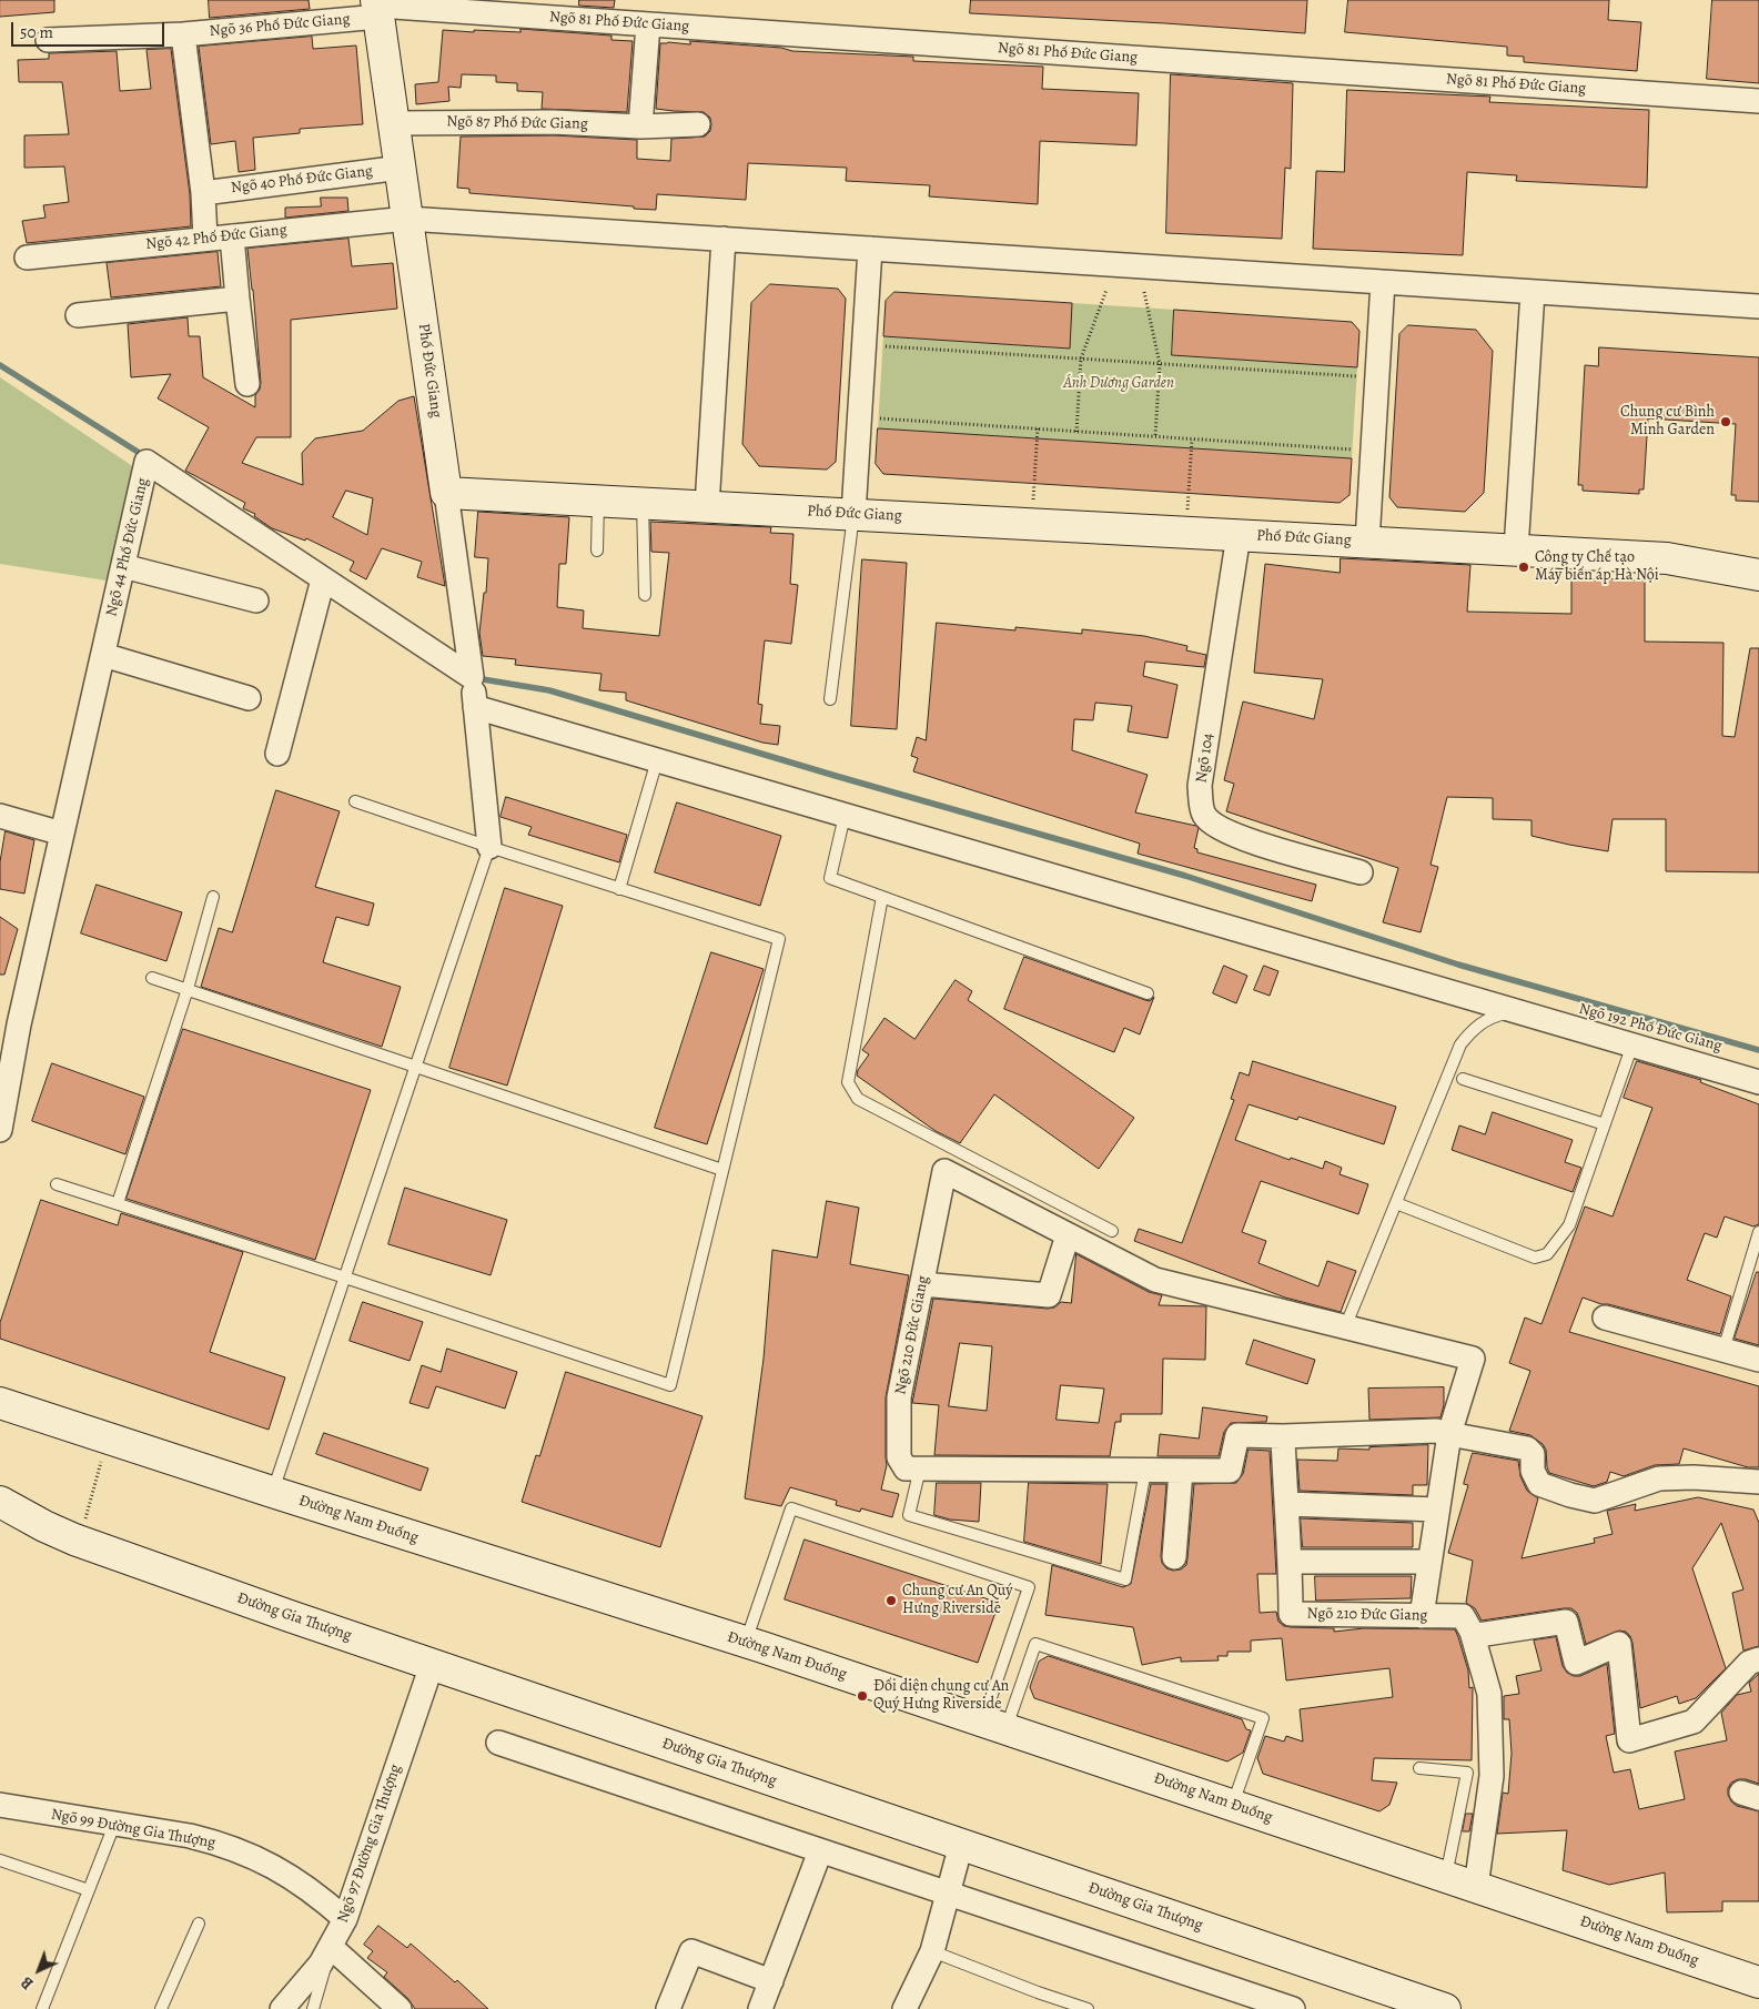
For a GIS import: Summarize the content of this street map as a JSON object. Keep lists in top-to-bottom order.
{
  "streets": {
    "street": [
      "Ngõ 81 Phố Đức Giang",
      "Ngõ 36 Phố Đức Giang",
      "Ngõ 87 Phố Đức Giang",
      "Ngõ 40 Phố Đức Giang",
      "Ngõ 42 Phố Đức Giang",
      "Phố Đức Giang",
      "Ngõ 44 Phố Đức Giang",
      "Ngõ 104",
      "Ngõ 210 Đức Giang",
      "Đường Nam Đuống",
      "Đường Gia Thượng",
      "Ngõ 99 Đường Gia Thượng",
      "Ngõ 97 Đường Gia Thượng"
    ],
    "lane": ["Ngõ 192 Phố Đức Giang"]
  },
  "crossings": [
    ["Ngõ 81 Phố Đức Giang", "Ngõ 36 Phố Đức Giang"],
    ["Ngõ 81 Phố Đức Giang", "Phố Đức Giang"],
    ["Ngõ 36 Phố Đức Giang", "Phố Đức Giang"],
    ["Ngõ 87 Phố Đức Giang", "Phố Đức Giang"],
    ["Ngõ 40 Phố Đức Giang", "Phố Đức Giang"],
    ["Ngõ 42 Phố Đức Giang", "Phố Đức Giang"],
    ["Phố Đức Giang", "Ngõ 104"],
    ["Đường Gia Thượng", "Ngõ 97 Đường Gia Thượng"],
    ["Ngõ 99 Đường Gia Thượng", "Ngõ 97 Đường Gia Thượng"]
  ],
  "parks": ["Ánh Dương Garden"],
  "places": [
    "Chung cư Bình Minh Garden",
    "Công ty Chế tạo Máy biến áp Hà Nội",
    "Chung cư An Quý Hưng Riverside",
    "Đối diện chung cư An Quý Hưng Riverside"
  ],
  "scale_bar": "50 m",
  "north": "bottom left"
}
